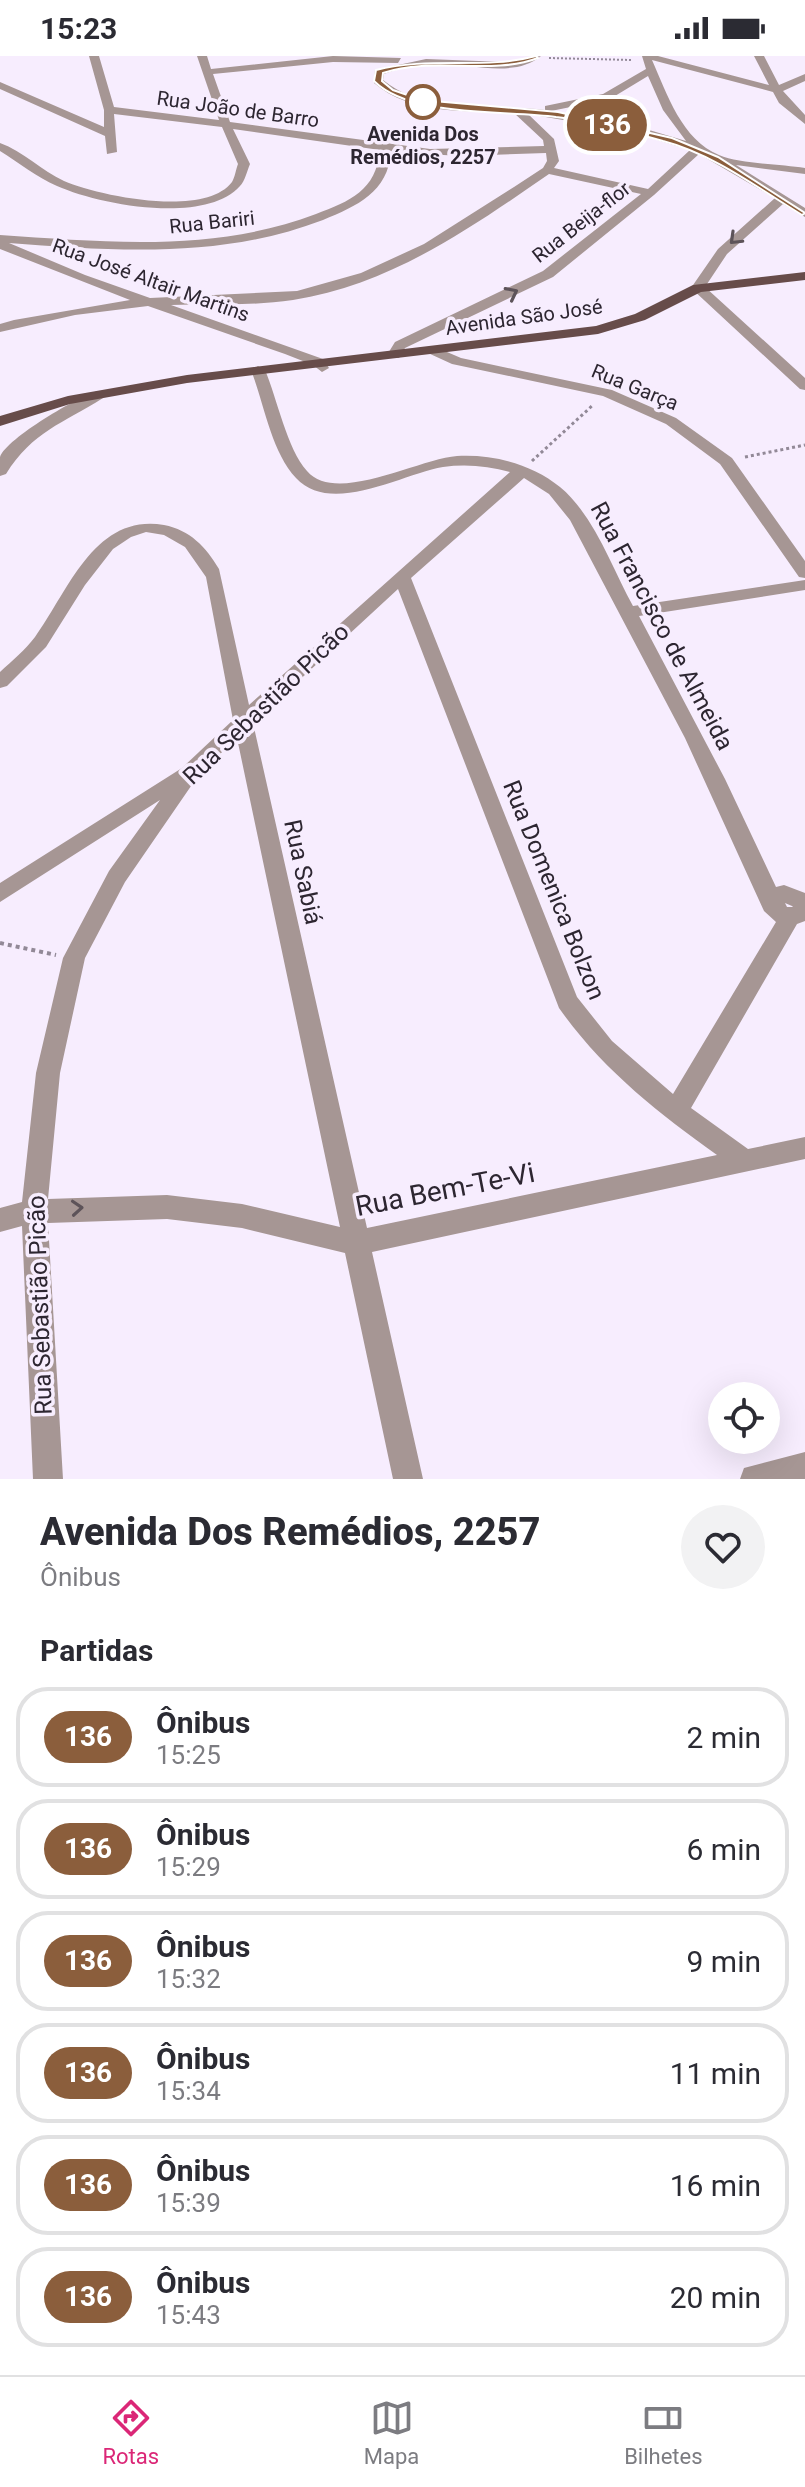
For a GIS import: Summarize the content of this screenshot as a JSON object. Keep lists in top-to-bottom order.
{
  "streets": {
    "main road": ["Avenida São José"],
    "street": [
      "Rua João de Barro",
      "Rua Bariri",
      "Rua Beija-flor",
      "Rua José Altair Martins",
      "Rua Garça",
      "Rua Francisco de Almeida",
      "Rua Sebastião Picão",
      "Rua Sabiá",
      "Rua Domenica Bolzon",
      "Rua Bem-Te-Vi"
    ]
  },
  "crossings": [
    ["Rua João de Barro", "Rua Bariri"],
    ["Rua Bariri", "Rua José Altair Martins"],
    ["Rua Beija-flor", "Avenida São José"],
    ["Rua José Altair Martins", "Avenida São José"],
    ["Avenida São José", "Rua Garça"],
    ["Avenida São José", "Rua Francisco de Almeida"],
    ["Rua Francisco de Almeida", "Rua Sebastião Picão"],
    ["Rua Sebastião Picão", "Rua Sabiá"],
    ["Rua Sebastião Picão", "Rua Domenica Bolzon"],
    ["Rua Sebastião Picão", "Rua Bem-Te-Vi"],
    ["Rua Sabiá", "Rua Bem-Te-Vi"],
    ["Rua Domenica Bolzon", "Rua Bem-Te-Vi"]
  ],
  "one_way": ["Rua Bem-Te-Vi"],
  "places": ["Avenida Dos Remédios, 2257"],
  "lines": ["bus line 136"],
  "page": {
    "status": "15:23",
    "on_map": "136",
    "heading": [
      ["Avenida Dos Remédios, 2257", "Ônibus"],
      "Partidas"
    ],
    "list": [
      {
        "mark": "136",
        "name": "Ônibus",
        "note": "15:25",
        "value": "2 min"
      },
      {
        "mark": "136",
        "name": "Ônibus",
        "note": "15:29",
        "value": "6 min"
      },
      {
        "mark": "136",
        "name": "Ônibus",
        "note": "15:32",
        "value": "9 min"
      },
      {
        "mark": "136",
        "name": "Ônibus",
        "note": "15:34",
        "value": "11 min"
      },
      {
        "mark": "136",
        "name": "Ônibus",
        "note": "15:39",
        "value": "16 min"
      },
      {
        "mark": "136",
        "name": "Ônibus",
        "note": "15:43",
        "value": "20 min"
      }
    ],
    "tabs": ["Rotas", "Mapa", "Bilhetes"]
  }
}
